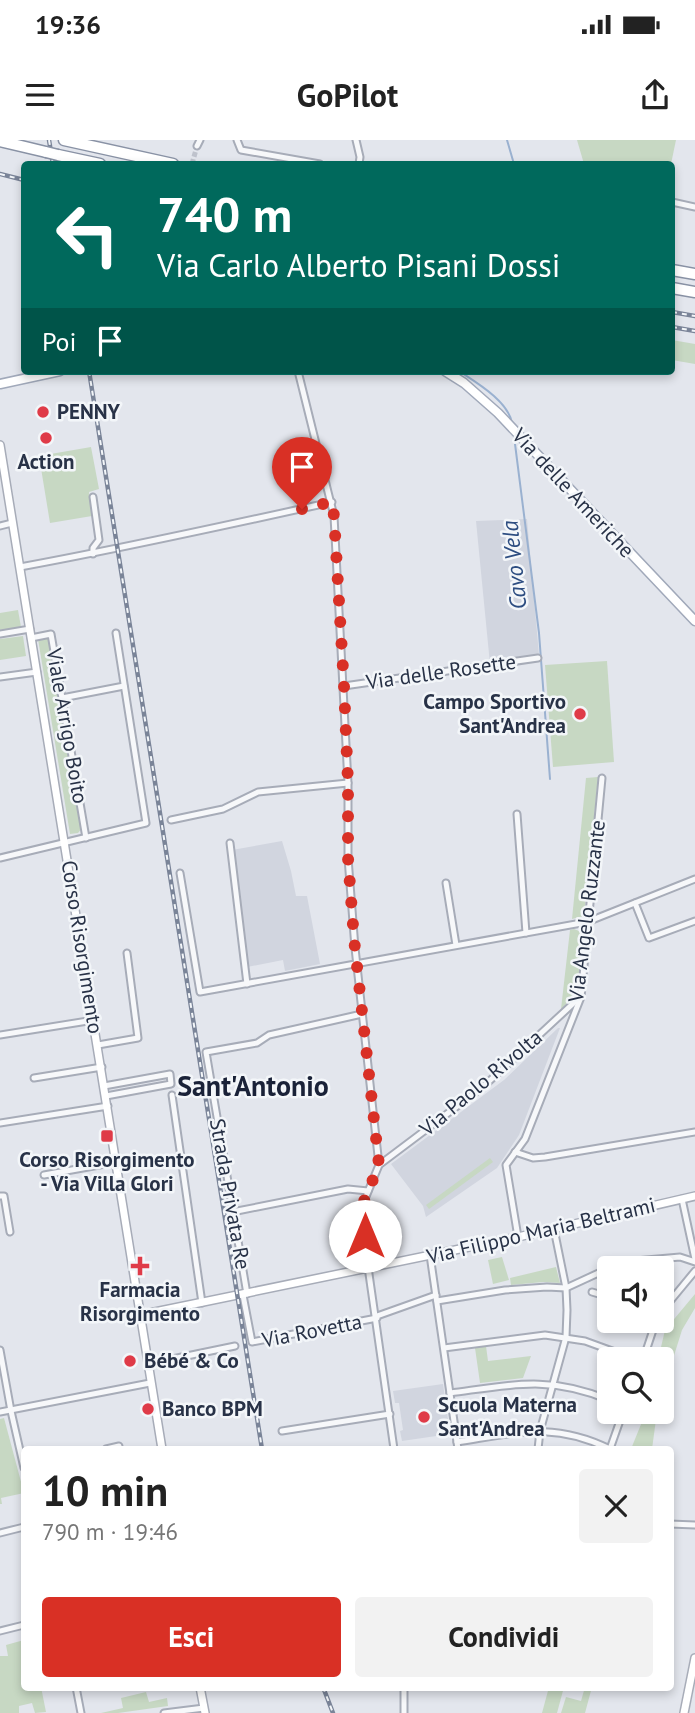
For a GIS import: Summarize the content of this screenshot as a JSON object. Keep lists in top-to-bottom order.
{
  "streets": {
    "main road": ["Via delle Americhe", "Corso Risorgimento", "Via Filippo Maria Beltrami"],
    "street": [
      "Via delle Rosette",
      "Viale Arrigo Boito",
      "Via Angelo Ruzzante",
      "Via Paolo Rivolta",
      "Strada Privata Re",
      "Via Rovetta"
    ]
  },
  "crossings": [
    ["Via delle Rosette", "Via Paolo Rivolta"],
    ["Via delle Rosette", "Strada Privata Re"],
    ["Via delle Rosette", "Via Filippo Maria Beltrami"],
    ["Via delle Rosette", "Via Rovetta"],
    ["Viale Arrigo Boito", "Corso Risorgimento"],
    ["Via Angelo Ruzzante", "Via Paolo Rivolta"],
    ["Via Angelo Ruzzante", "Via Filippo Maria Beltrami"],
    ["Corso Risorgimento", "Via Filippo Maria Beltrami"],
    ["Corso Risorgimento", "Via Rovetta"],
    ["Strada Privata Re", "Via Filippo Maria Beltrami"],
    ["Strada Privata Re", "Via Rovetta"],
    ["Via Filippo Maria Beltrami", "Via Rovetta"]
  ],
  "districts": ["Sant'Antonio"],
  "water": ["Cavo Vela"],
  "places": {
    "other": [
      "PENNY",
      "Action",
      "Campo Sportivo Sant'Andrea",
      "Bébé & Co",
      "Banco BPM",
      "Scuola Materna Sant'Andrea"
    ],
    "transit": ["Corso Risorgimento - Via Villa Glori"],
    "health": ["Farmacia Risorgimento"]
  },
  "page": {
    "status": "19:36",
    "header": "GoPilot",
    "turn": ["740 m", "Via Carlo Alberto Pisani Dossi"],
    "then": "Poi",
    "heading": ["10 min", "790 m · 19:46"],
    "buttons": ["Esci", "Condividi"]
  }
}
